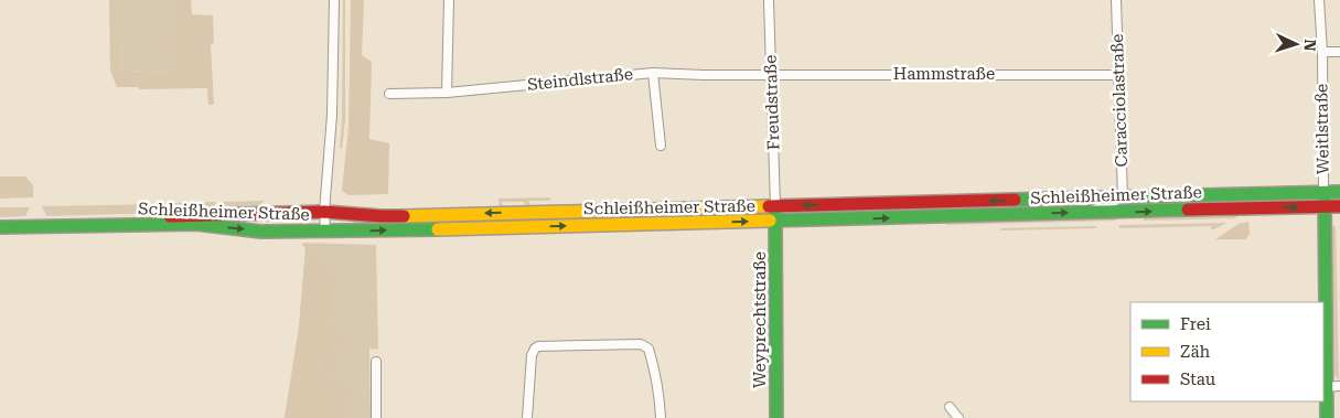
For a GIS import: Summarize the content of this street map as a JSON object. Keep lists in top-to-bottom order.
{
  "streets": {
    "main road": ["Schleißheimer Straße", "Weyprechtstraße"],
    "street": [
      "Hammstraße",
      "Steindlstraße",
      "Caracciolastraße",
      "Freudstraße",
      "Weitlstraße"
    ]
  },
  "crossings": [
    ["Hammstraße", "Steindlstraße"],
    ["Hammstraße", "Caracciolastraße"],
    ["Hammstraße", "Freudstraße"],
    ["Steindlstraße", "Freudstraße"],
    ["Caracciolastraße", "Schleißheimer Straße"],
    ["Freudstraße", "Schleißheimer Straße"],
    ["Freudstraße", "Weyprechtstraße"],
    ["Weitlstraße", "Schleißheimer Straße"],
    ["Schleißheimer Straße", "Weyprechtstraße"]
  ],
  "legend": ["Frei", "Zäh", "Stau"],
  "north": "right"
}
